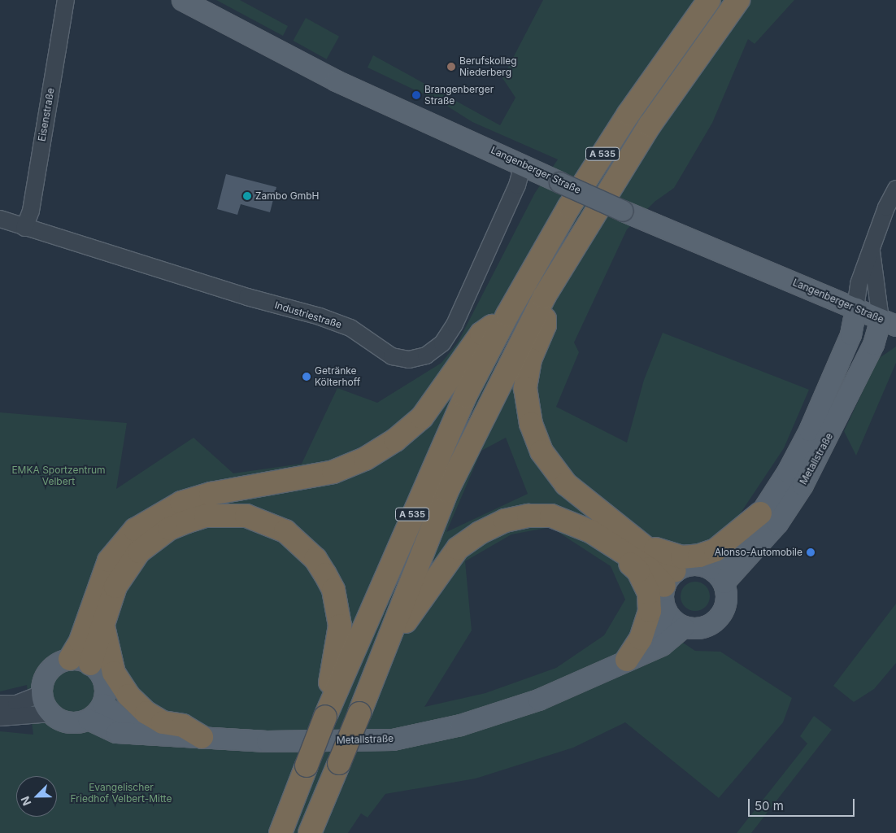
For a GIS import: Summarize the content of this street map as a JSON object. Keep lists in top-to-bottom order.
{
  "streets": {
    "highway": ["A 535"],
    "main road": ["Langenberger Straße", "Metallstraße"],
    "street": ["Eisenstraße", "Industriestraße"]
  },
  "crossings": [
    ["Eisenstraße", "Industriestraße"],
    ["Langenberger Straße", "Industriestraße"],
    ["Langenberger Straße", "Metallstraße"]
  ],
  "parks": ["EMKA Sportzentrum Velbert", "Evangelischer Friedhof Velbert-Mitte"],
  "places": [
    "Berufskolleg Niederberg",
    "Brangenberger Straße",
    "Zambo GmbH",
    "Getränke Költerhoff",
    "Alonso-Automobile"
  ],
  "scale_bar": "50 m",
  "north": "bottom left"
}
